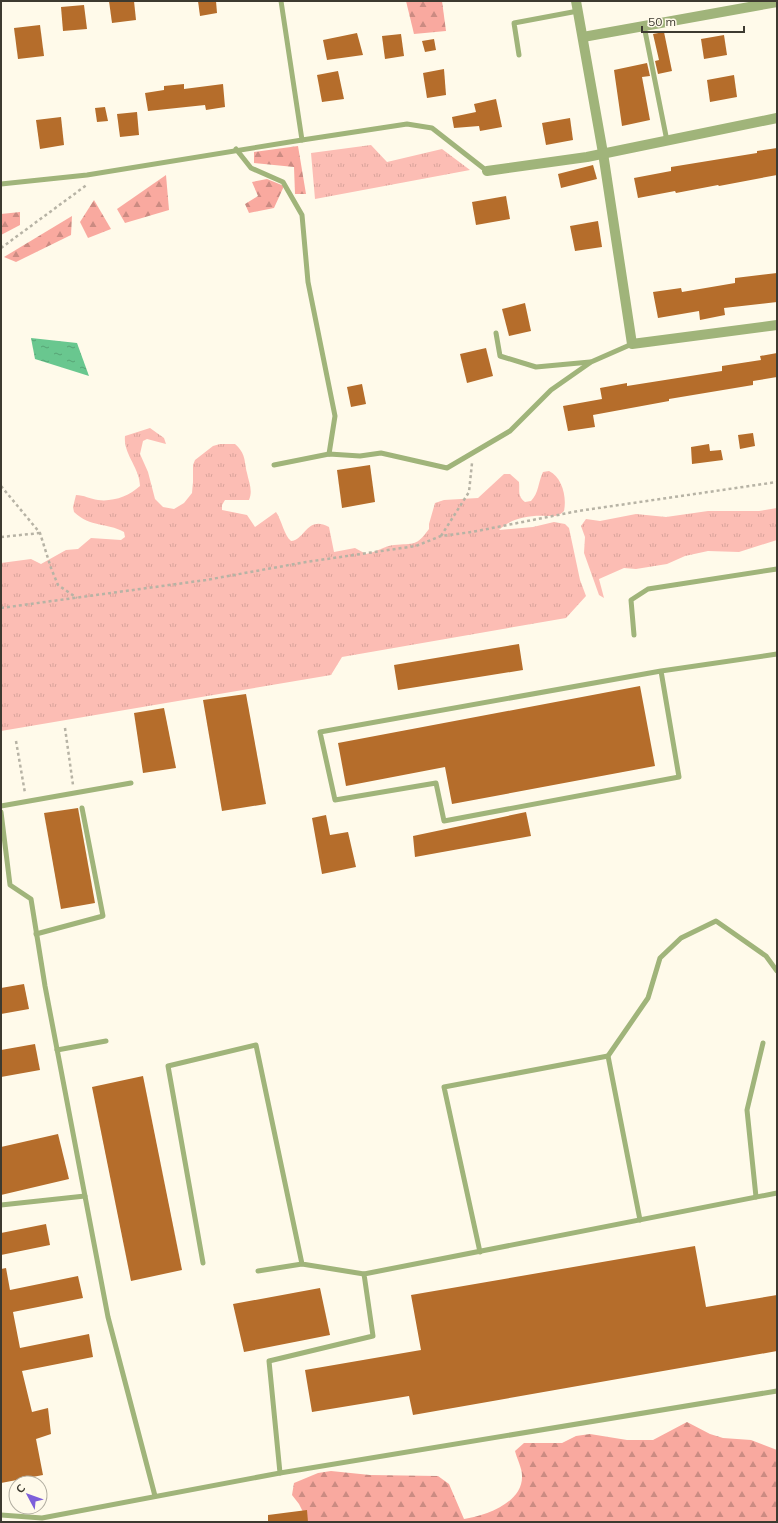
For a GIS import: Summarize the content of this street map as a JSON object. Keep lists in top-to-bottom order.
{
  "scale_bar": "50 m",
  "north": "top left"
}
